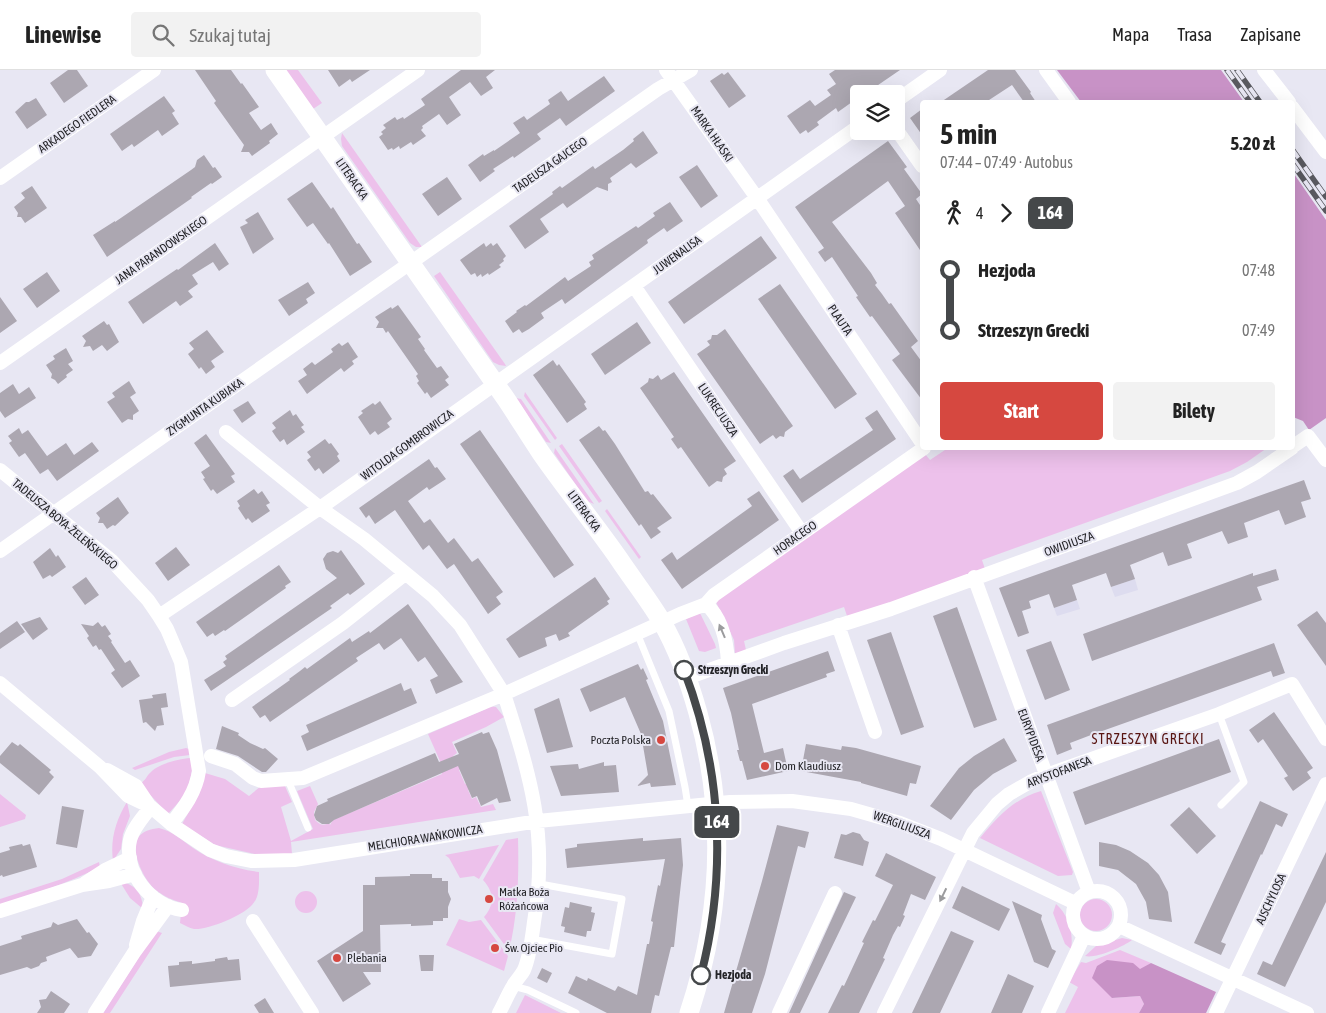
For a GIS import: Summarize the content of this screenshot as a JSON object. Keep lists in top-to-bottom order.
{
  "streets": {
    "street": [
      "ARKADEGO FIEDLERA",
      "MARKA HŁASKI",
      "TADEUSZA GAJCEGO",
      "LITERACKA",
      "JANA PARANDOWSKIEGO",
      "JUWENALISA",
      "PLAUTA",
      "ZYGMUNTA KUBIAKA",
      "LUKRECJUSZA",
      "WITOLDA GOMBROWICZA",
      "TADEUSZA BOYA-ŻELEŃSKIEGO",
      "HORACEGO",
      "OWIDIUSZA",
      "EURYPIDESA",
      "ARYSTOFANESA",
      "WERGILIUSZA",
      "MELCHIORA WAŃKOWICZA",
      "AJSCHYLOSA"
    ]
  },
  "crossings": [
    ["MARKA HŁASKI", "TADEUSZA GAJCEGO"],
    ["MARKA HŁASKI", "JUWENALISA"],
    ["MARKA HŁASKI", "PLAUTA"],
    ["TADEUSZA GAJCEGO", "LITERACKA"],
    ["TADEUSZA GAJCEGO", "ZYGMUNTA KUBIAKA"],
    ["LITERACKA", "JANA PARANDOWSKIEGO"],
    ["LITERACKA", "JUWENALISA"],
    ["LITERACKA", "ZYGMUNTA KUBIAKA"],
    ["LITERACKA", "WITOLDA GOMBROWICZA"],
    ["LITERACKA", "HORACEGO"],
    ["LITERACKA", "OWIDIUSZA"],
    ["LITERACKA", "WERGILIUSZA"],
    ["LITERACKA", "MELCHIORA WAŃKOWICZA"],
    ["JUWENALISA", "PLAUTA"],
    ["JUWENALISA", "LUKRECJUSZA"],
    ["JUWENALISA", "WITOLDA GOMBROWICZA"],
    ["ZYGMUNTA KUBIAKA", "TADEUSZA BOYA-ŻELEŃSKIEGO"],
    ["LUKRECJUSZA", "HORACEGO"],
    ["WITOLDA GOMBROWICZA", "TADEUSZA BOYA-ŻELEŃSKIEGO"],
    ["TADEUSZA BOYA-ŻELEŃSKIEGO", "MELCHIORA WAŃKOWICZA"],
    ["OWIDIUSZA", "EURYPIDESA"],
    ["EURYPIDESA", "ARYSTOFANESA"],
    ["EURYPIDESA", "WERGILIUSZA"],
    ["ARYSTOFANESA", "WERGILIUSZA"],
    ["WERGILIUSZA", "MELCHIORA WAŃKOWICZA"]
  ],
  "districts": ["STRZESZYN GRECKI"],
  "places": [
    "Strzeszyn Grecki",
    "Poczta Polska",
    "Dom Klaudiusz",
    "Matka Boża Różańcowa",
    "Św. Ojciec Pio",
    "Plebania",
    "Hezjoda"
  ],
  "lines": ["bus line 164"],
  "page": {
    "header": "Linewise",
    "search": "Szukaj tutaj",
    "nav": ["Mapa", "Trasa", "Zapisane"],
    "on_map": "164",
    "heading": ["5 min", "07:44 – 07:49 · Autobus", "5.20 zł"],
    "legs": ["4", "164"],
    "list": [
      {
        "name": "Hezjoda",
        "value": "07:48"
      },
      {
        "name": "Strzeszyn Grecki",
        "value": "07:49"
      }
    ],
    "buttons": ["Start", "Bilety"]
  }
}
